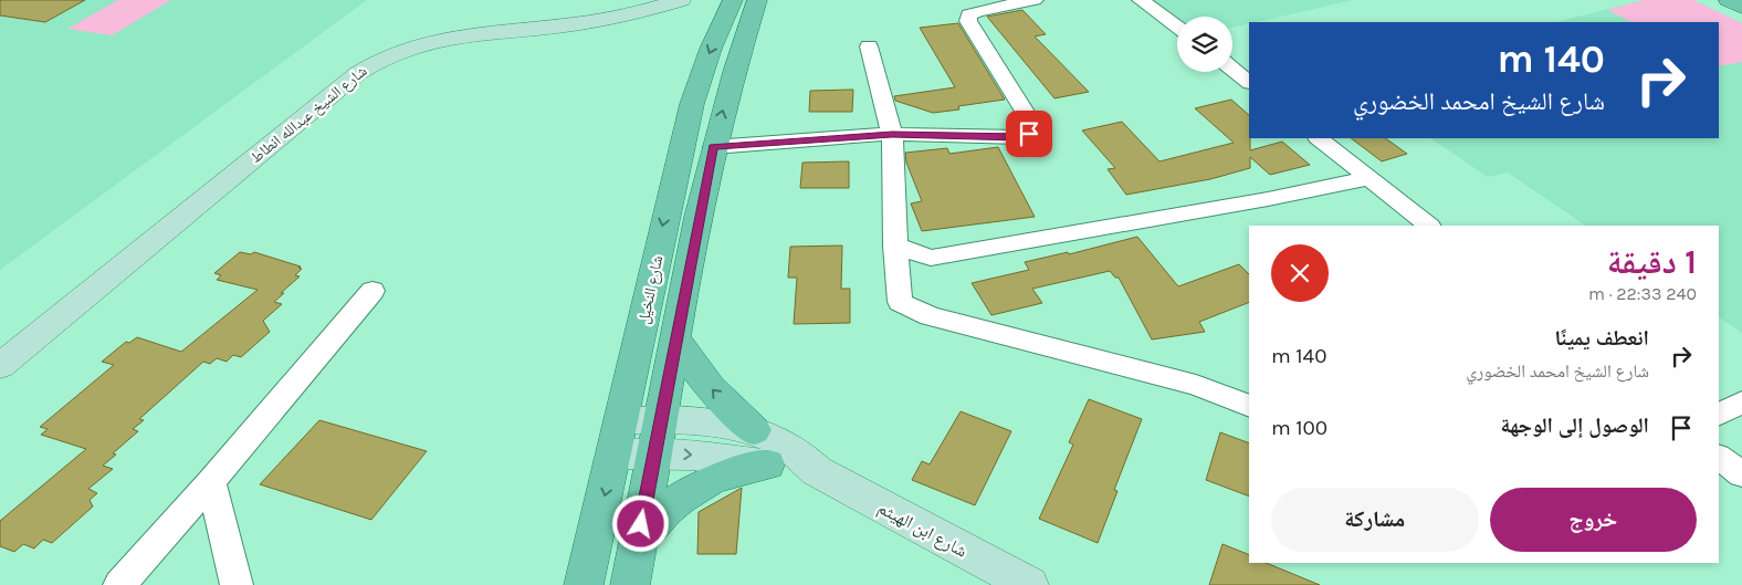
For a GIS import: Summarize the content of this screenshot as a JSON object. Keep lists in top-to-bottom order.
{
  "streets": {
    "main road": ["شارع الشيخ عبدالله انطاط", "شارع النخيل", "شارع ابن الهيثم"]
  },
  "page": {
    "turn": ["140 m", "شارع الشيخ امحمد الخضوري"],
    "heading": ["1 دقيقة", "240 m · 22:33"],
    "list": [
      {
        "name": "انعطف يمينًا",
        "note": "شارع الشيخ امحمد الخضوري",
        "value": "140 m"
      },
      {
        "name": "الوصول إلى الوجهة",
        "value": "100 m"
      }
    ],
    "buttons": ["خروج", "مشاركة"]
  }
}
